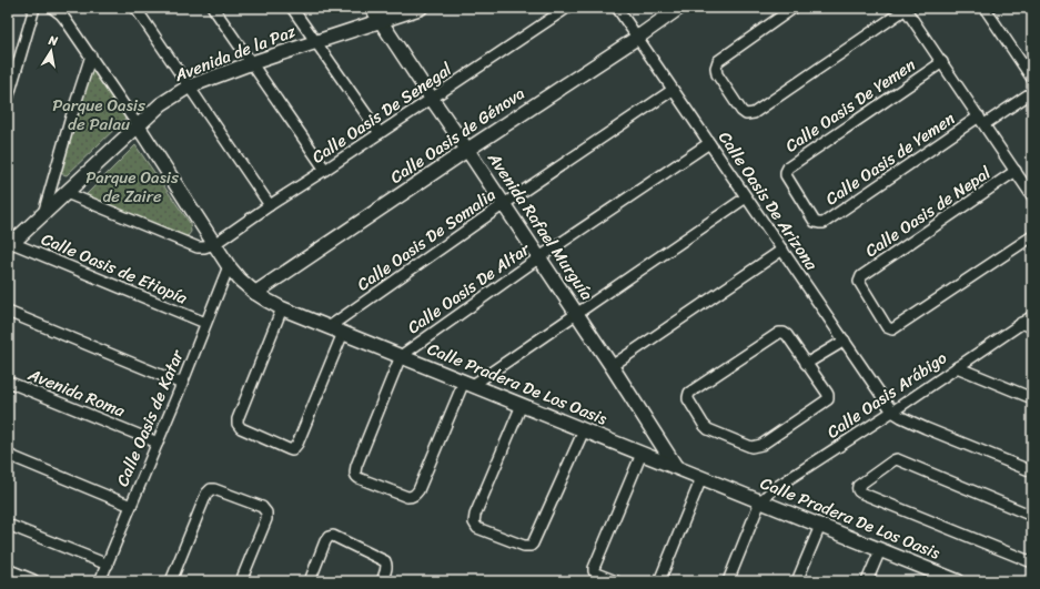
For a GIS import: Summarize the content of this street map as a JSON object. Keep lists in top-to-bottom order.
{
  "streets": {
    "street": [
      "Avenida de la Paz",
      "Calle Oasis De Yemen",
      "Calle Oasis De Senegal",
      "Calle Oasis de Génova",
      "Calle Oasis de Yemen",
      "Calle Oasis De Arizona",
      "Calle Oasis de Nepal",
      "Avenida Rafael Murguía",
      "Calle Oasis De Somalia",
      "Calle Oasis de Etiopía",
      "Calle Oasis De Altar",
      "Calle Pradera De Los Oasis",
      "Avenida Roma",
      "Calle Oasis Arábigo",
      "Calle Oasis de Katar"
    ]
  },
  "crossings": [
    ["Avenida de la Paz", "Avenida Rafael Murguía"],
    ["Avenida de la Paz", "Calle Oasis de Etiopía"],
    ["Avenida de la Paz", "Calle Pradera De Los Oasis"],
    ["Calle Oasis De Yemen", "Calle Oasis de Yemen"],
    ["Calle Oasis De Senegal", "Avenida Rafael Murguía"],
    ["Calle Oasis De Senegal", "Calle Pradera De Los Oasis"],
    ["Calle Oasis de Génova", "Calle Oasis De Arizona"],
    ["Calle Oasis de Génova", "Avenida Rafael Murguía"],
    ["Calle Oasis de Génova", "Calle Pradera De Los Oasis"],
    ["Calle Oasis De Arizona", "Calle Oasis De Somalia"],
    ["Calle Oasis De Arizona", "Calle Oasis De Altar"],
    ["Calle Oasis De Arizona", "Calle Oasis Arábigo"],
    ["Avenida Rafael Murguía", "Calle Oasis De Somalia"],
    ["Avenida Rafael Murguía", "Calle Oasis De Altar"],
    ["Avenida Rafael Murguía", "Calle Pradera De Los Oasis"],
    ["Calle Oasis De Somalia", "Calle Pradera De Los Oasis"],
    ["Calle Oasis de Etiopía", "Calle Oasis de Katar"],
    ["Calle Oasis De Altar", "Calle Pradera De Los Oasis"],
    ["Calle Pradera De Los Oasis", "Calle Oasis Arábigo"],
    ["Calle Pradera De Los Oasis", "Calle Oasis de Katar"],
    ["Avenida Roma", "Calle Oasis de Katar"]
  ],
  "parks": ["Parque Oasis de Palau", "Parque Oasis de Zaire"],
  "north": "top"
}
